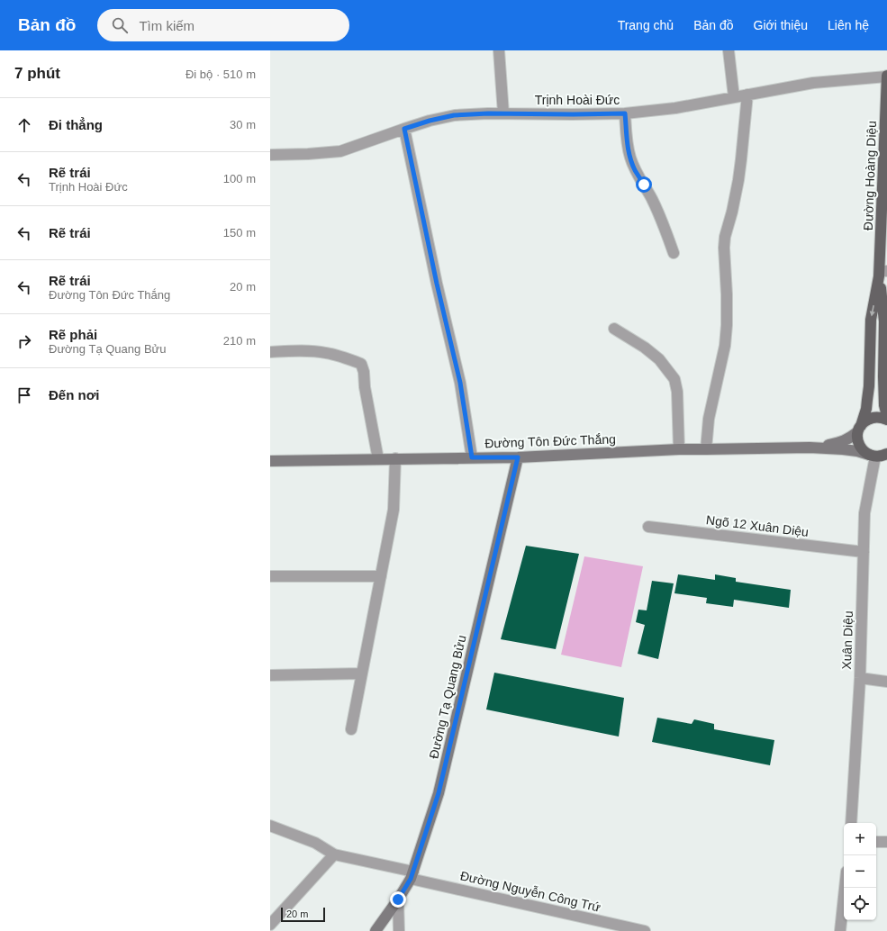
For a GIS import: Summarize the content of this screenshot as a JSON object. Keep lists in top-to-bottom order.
{
  "streets": {
    "main road": ["Đường Hoàng Diệu"],
    "street": [
      "Trịnh Hoài Đức",
      "Đường Tôn Đức Thắng",
      "Ngõ 12 Xuân Diệu",
      "Xuân Diệu",
      "Đường Tạ Quang Bửu",
      "Đường Nguyễn Công Trứ"
    ]
  },
  "crossings": [
    ["Trịnh Hoài Đức", "Đường Hoàng Diệu"],
    ["Đường Tôn Đức Thắng", "Đường Tạ Quang Bửu"],
    ["Ngõ 12 Xuân Diệu", "Xuân Diệu"],
    ["Đường Tạ Quang Bửu", "Đường Nguyễn Công Trứ"]
  ],
  "scale_bar": "20 m",
  "page": {
    "header": "Bản đồ",
    "search": "Tìm kiếm",
    "nav": [
      "Trang chủ",
      "Bản đồ",
      "Giới thiệu",
      "Liên hệ"
    ],
    "heading": ["7 phút", "Đi bộ · 510 m"],
    "list": [
      ["Đi thẳng", "30 m"],
      ["Rẽ trái", "Trịnh Hoài Đức", "100 m"],
      ["Rẽ trái", "150 m"],
      ["Rẽ trái", "Đường Tôn Đức Thắng", "20 m"],
      ["Rẽ phải", "Đường Tạ Quang Bửu", "210 m"],
      "Đến nơi"
    ],
    "map_buttons": ["+", "−"],
    "scale": "20 m"
  }
}
